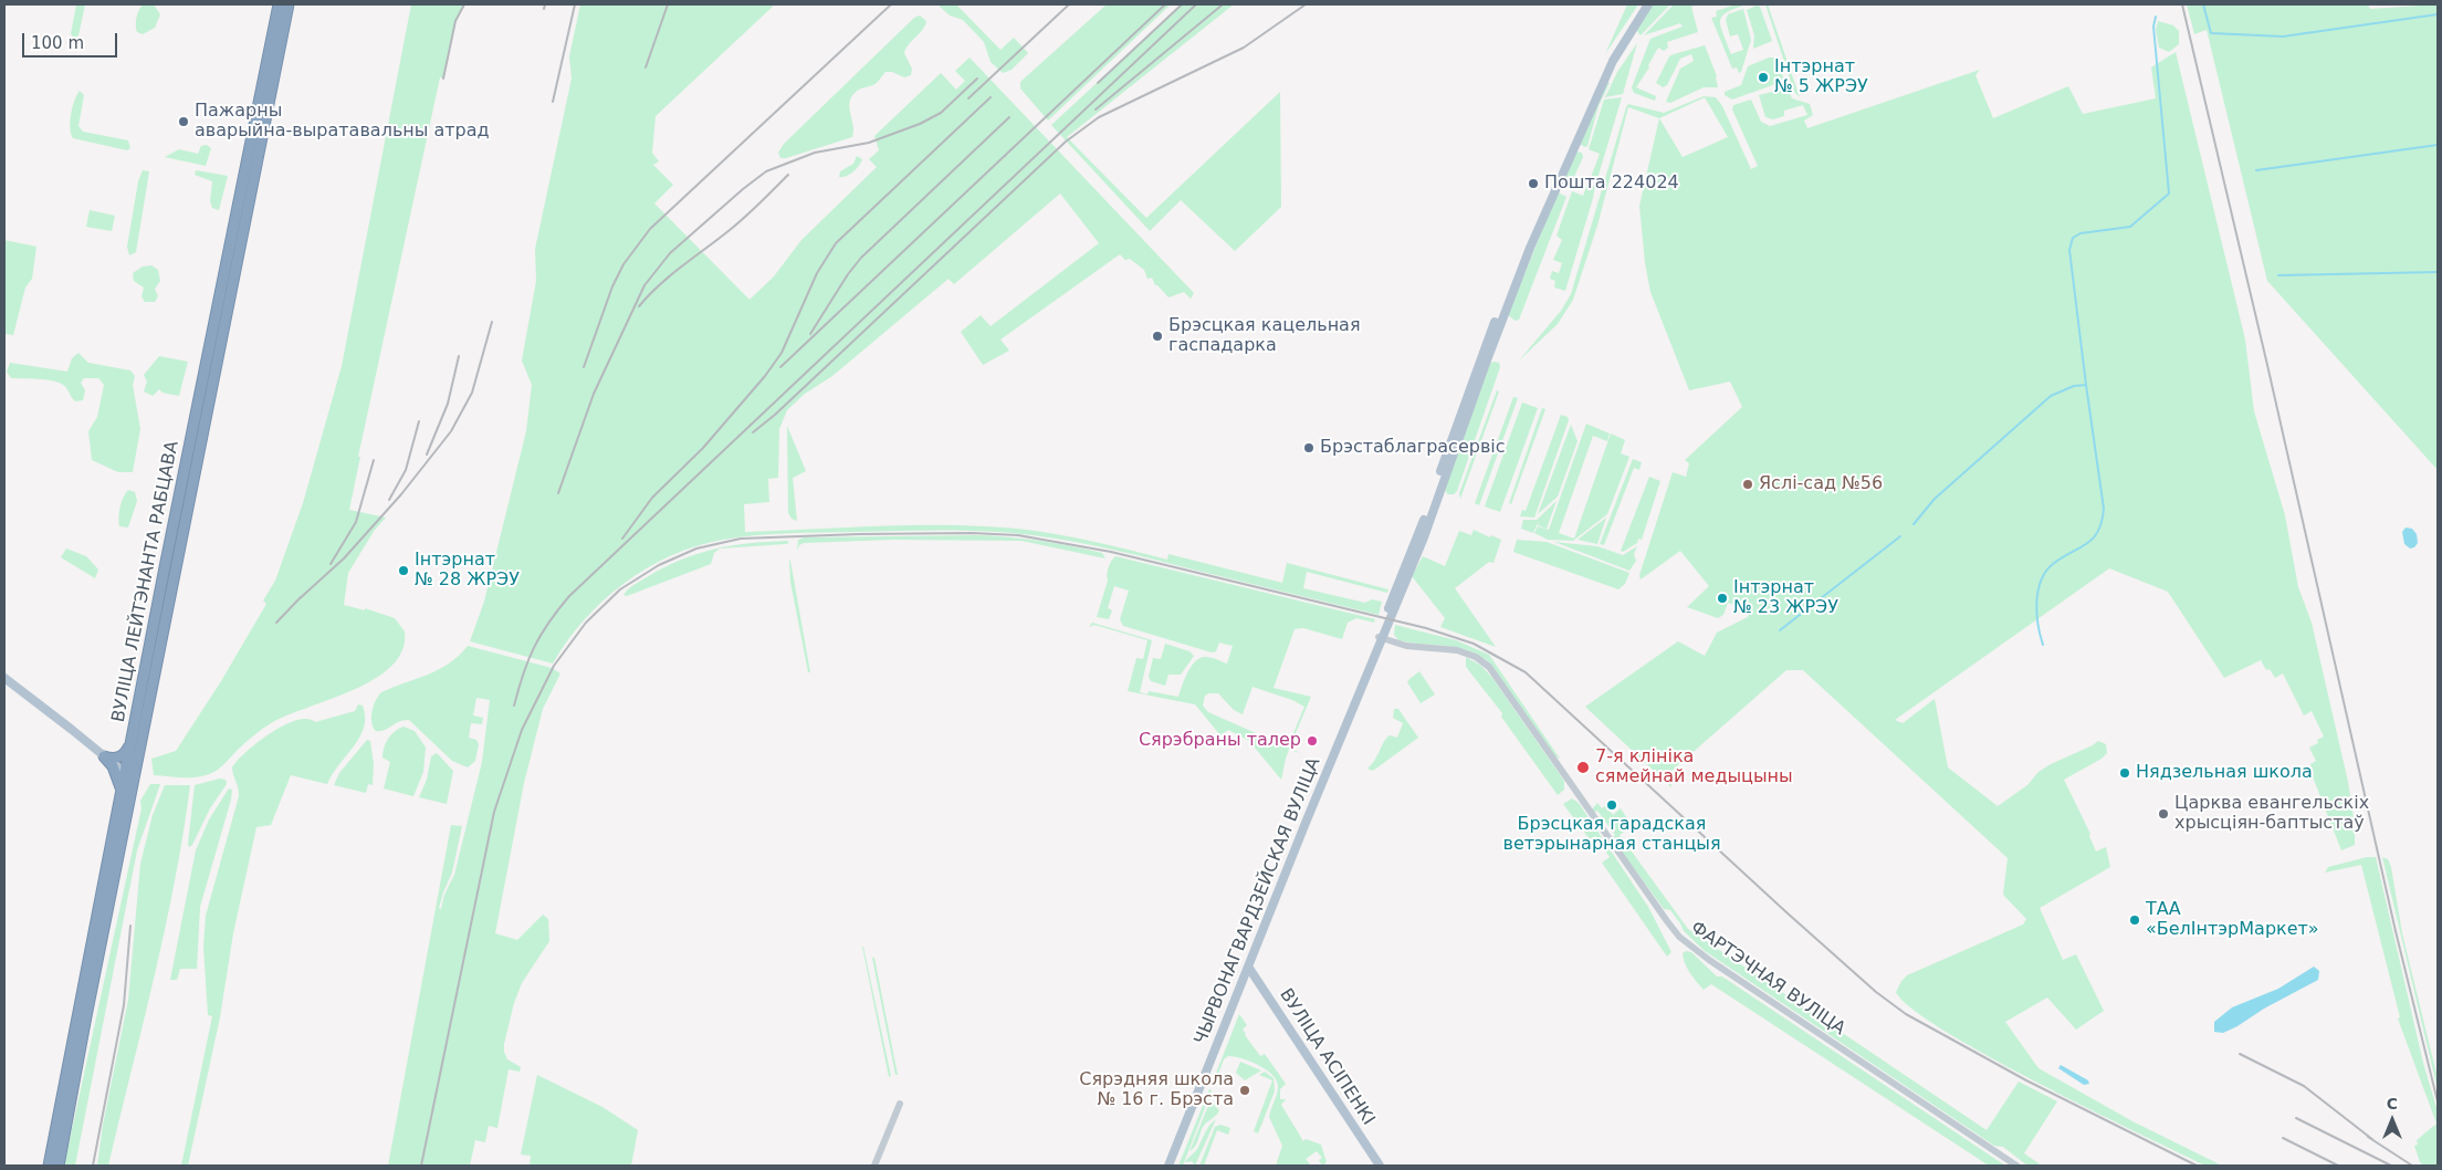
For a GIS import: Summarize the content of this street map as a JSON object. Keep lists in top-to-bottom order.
{
  "streets": {
    "highway": ["ВУЛІЦА ЛЕЙТЭНАНТА РАБЦАВА"],
    "main road": ["ЧЫРВОНАГВАРДЗЕЙСКАЯ ВУЛІЦА", "ВУЛІЦА АСІПЕНКІ"],
    "street": ["ФАРТЭЧНАЯ ВУЛІЦА"]
  },
  "crossings": [
    ["ЧЫРВОНАГВАРДЗЕЙСКАЯ ВУЛІЦА", "ФАРТЭЧНАЯ ВУЛІЦА"],
    ["ЧЫРВОНАГВАРДЗЕЙСКАЯ ВУЛІЦА", "ВУЛІЦА АСІПЕНКІ"]
  ],
  "places": [
    "Інтэрнат № 5 ЖРЭУ",
    "Пажарны аварыйна-выратавальны атрад",
    "Пошта 224024",
    "Брэсцкая кацельная гаспадарка",
    "Брэстаблаграсервіс",
    "Яслі-сад №56",
    "Інтэрнат № 28 ЖРЭУ",
    "Інтэрнат № 23 ЖРЭУ",
    "Сярэбраны талер",
    "7-я клініка сямейнай медыцыны",
    "Нядзельная школа",
    "Брэсцкая гарадская ветэрынарная станцыя",
    "Царква евангельскіх хрысціян-баптыстаў",
    "ТАА «БелІнтэрМаркет»",
    "Сярэдняя школа № 16 г. Брэста"
  ],
  "scale_bar": "100 m",
  "north": "top"
}
